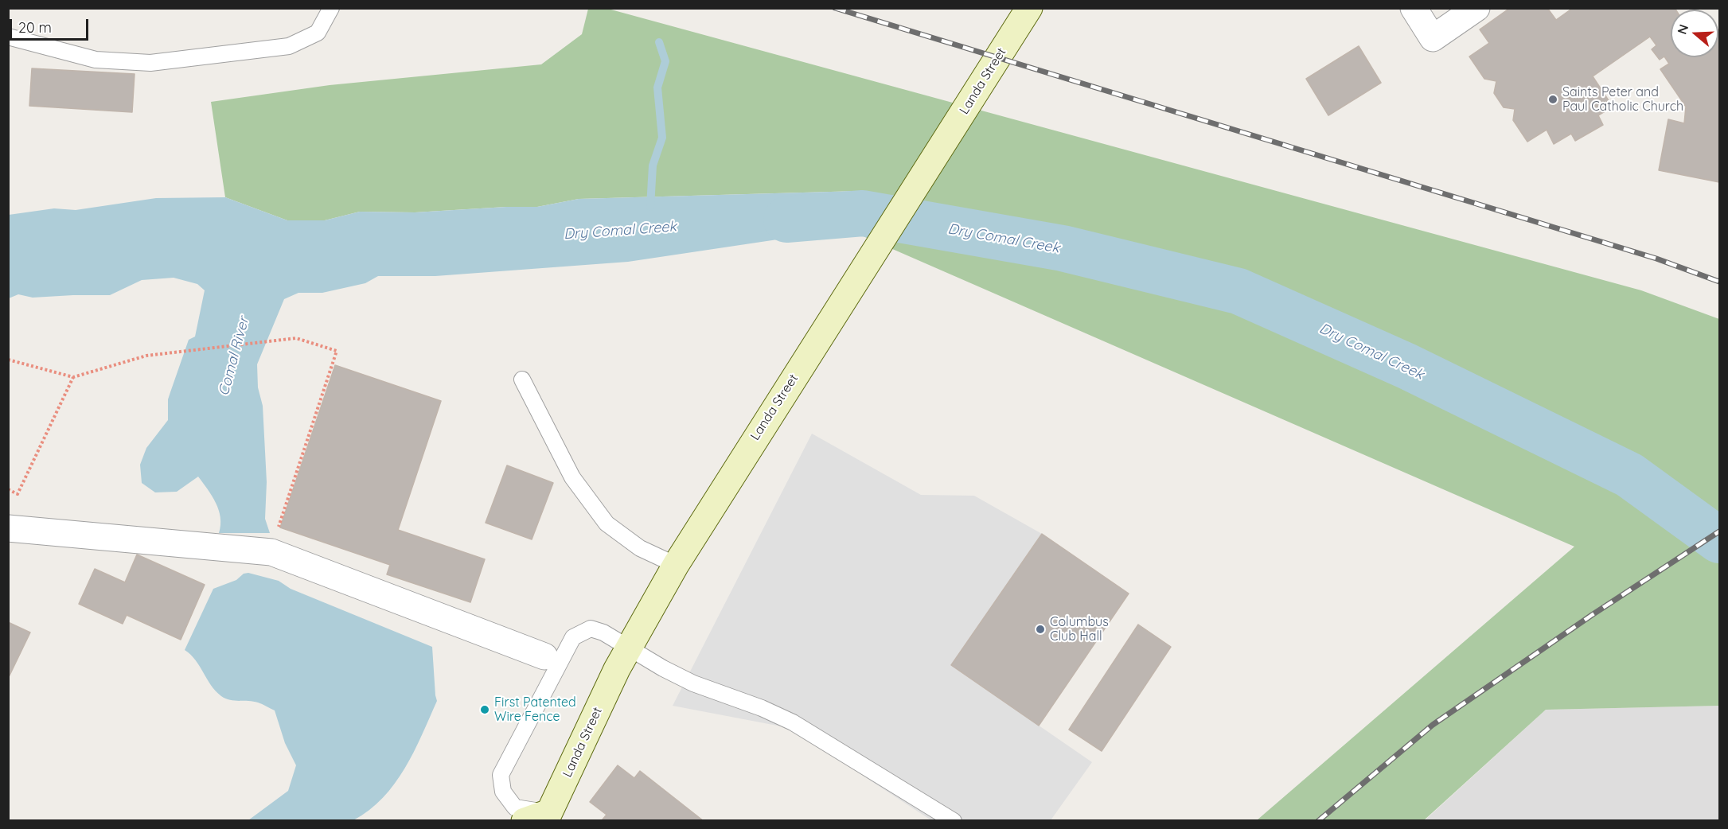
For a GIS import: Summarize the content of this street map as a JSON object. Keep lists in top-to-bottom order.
{
  "streets": {
    "main road": ["Landa Street"]
  },
  "water": ["Dry Comal Creek", "Comal River"],
  "places": ["Saints Peter and Paul Catholic Church", "Columbus Club Hall", "First Patented Wire Fence"],
  "scale_bar": "20 m",
  "north": "left"
}
